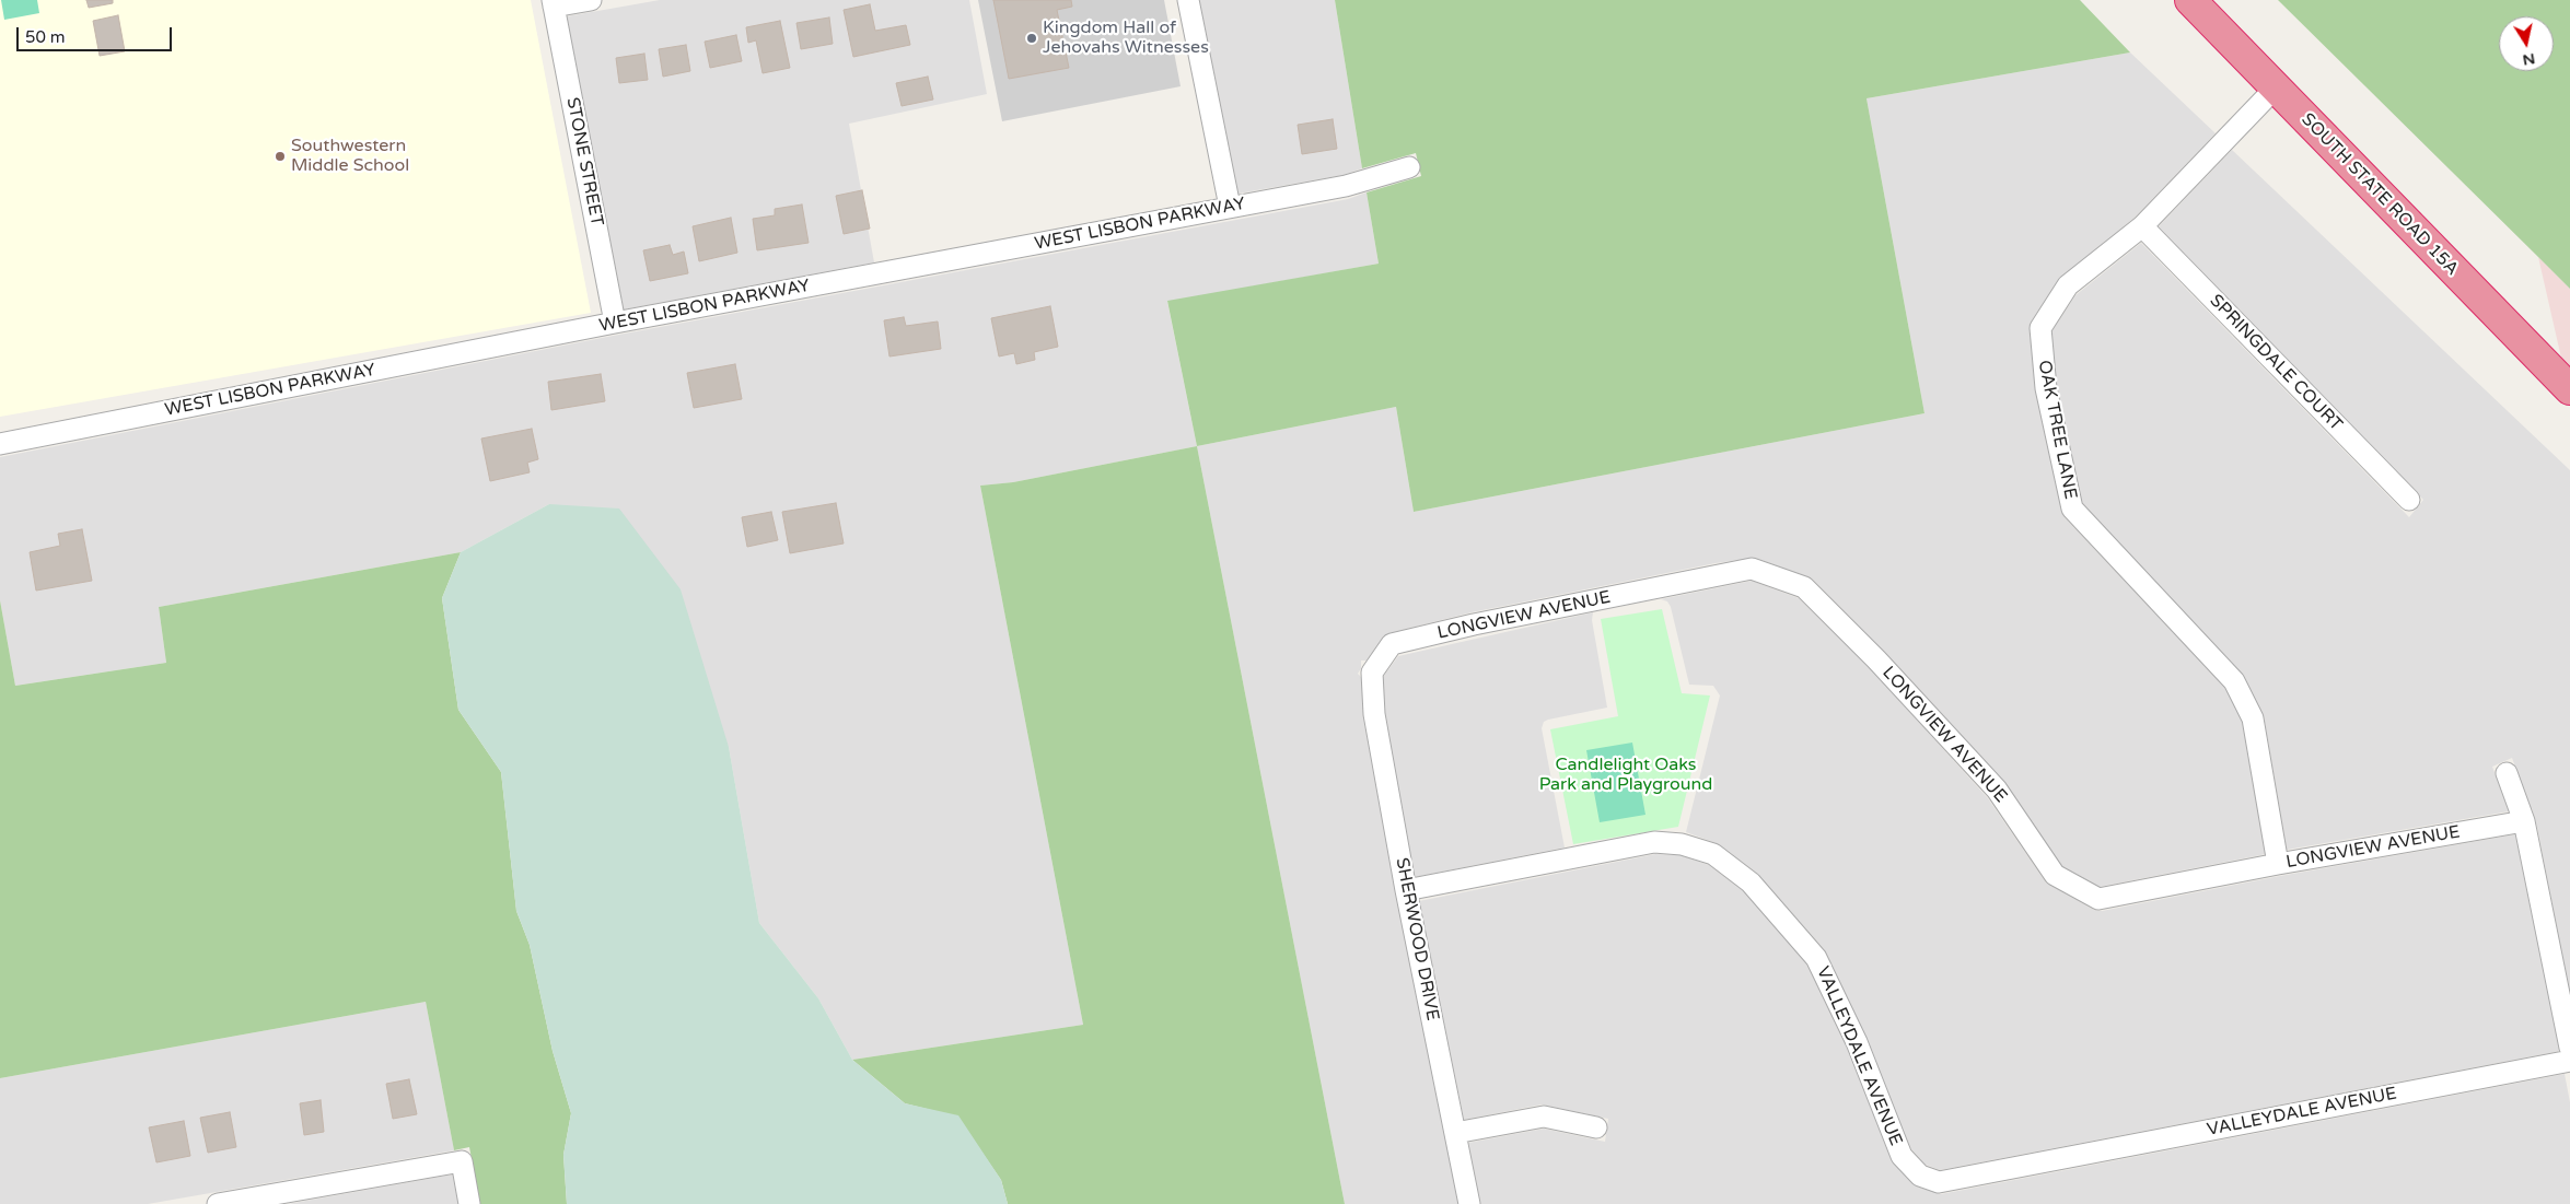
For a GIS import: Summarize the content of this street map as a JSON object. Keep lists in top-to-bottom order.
{
  "streets": {
    "highway": ["SOUTH STATE ROAD 15A"],
    "street": [
      "STONE STREET",
      "WEST LISBON PARKWAY",
      "SPRINGDALE COURT",
      "OAK TREE LANE",
      "LONGVIEW AVENUE",
      "SHERWOOD DRIVE",
      "VALLEYDALE AVENUE"
    ]
  },
  "crossings": [
    ["STONE STREET", "WEST LISBON PARKWAY"],
    ["SOUTH STATE ROAD 15A", "OAK TREE LANE"],
    ["SPRINGDALE COURT", "OAK TREE LANE"],
    ["OAK TREE LANE", "LONGVIEW AVENUE"],
    ["LONGVIEW AVENUE", "SHERWOOD DRIVE"],
    ["SHERWOOD DRIVE", "VALLEYDALE AVENUE"]
  ],
  "parks": ["Candlelight Oaks Park and Playground"],
  "places": ["Kingdom Hall of Jehovahs Witnesses", "Southwestern Middle School"],
  "scale_bar": "50 m",
  "north": "bottom"
}
